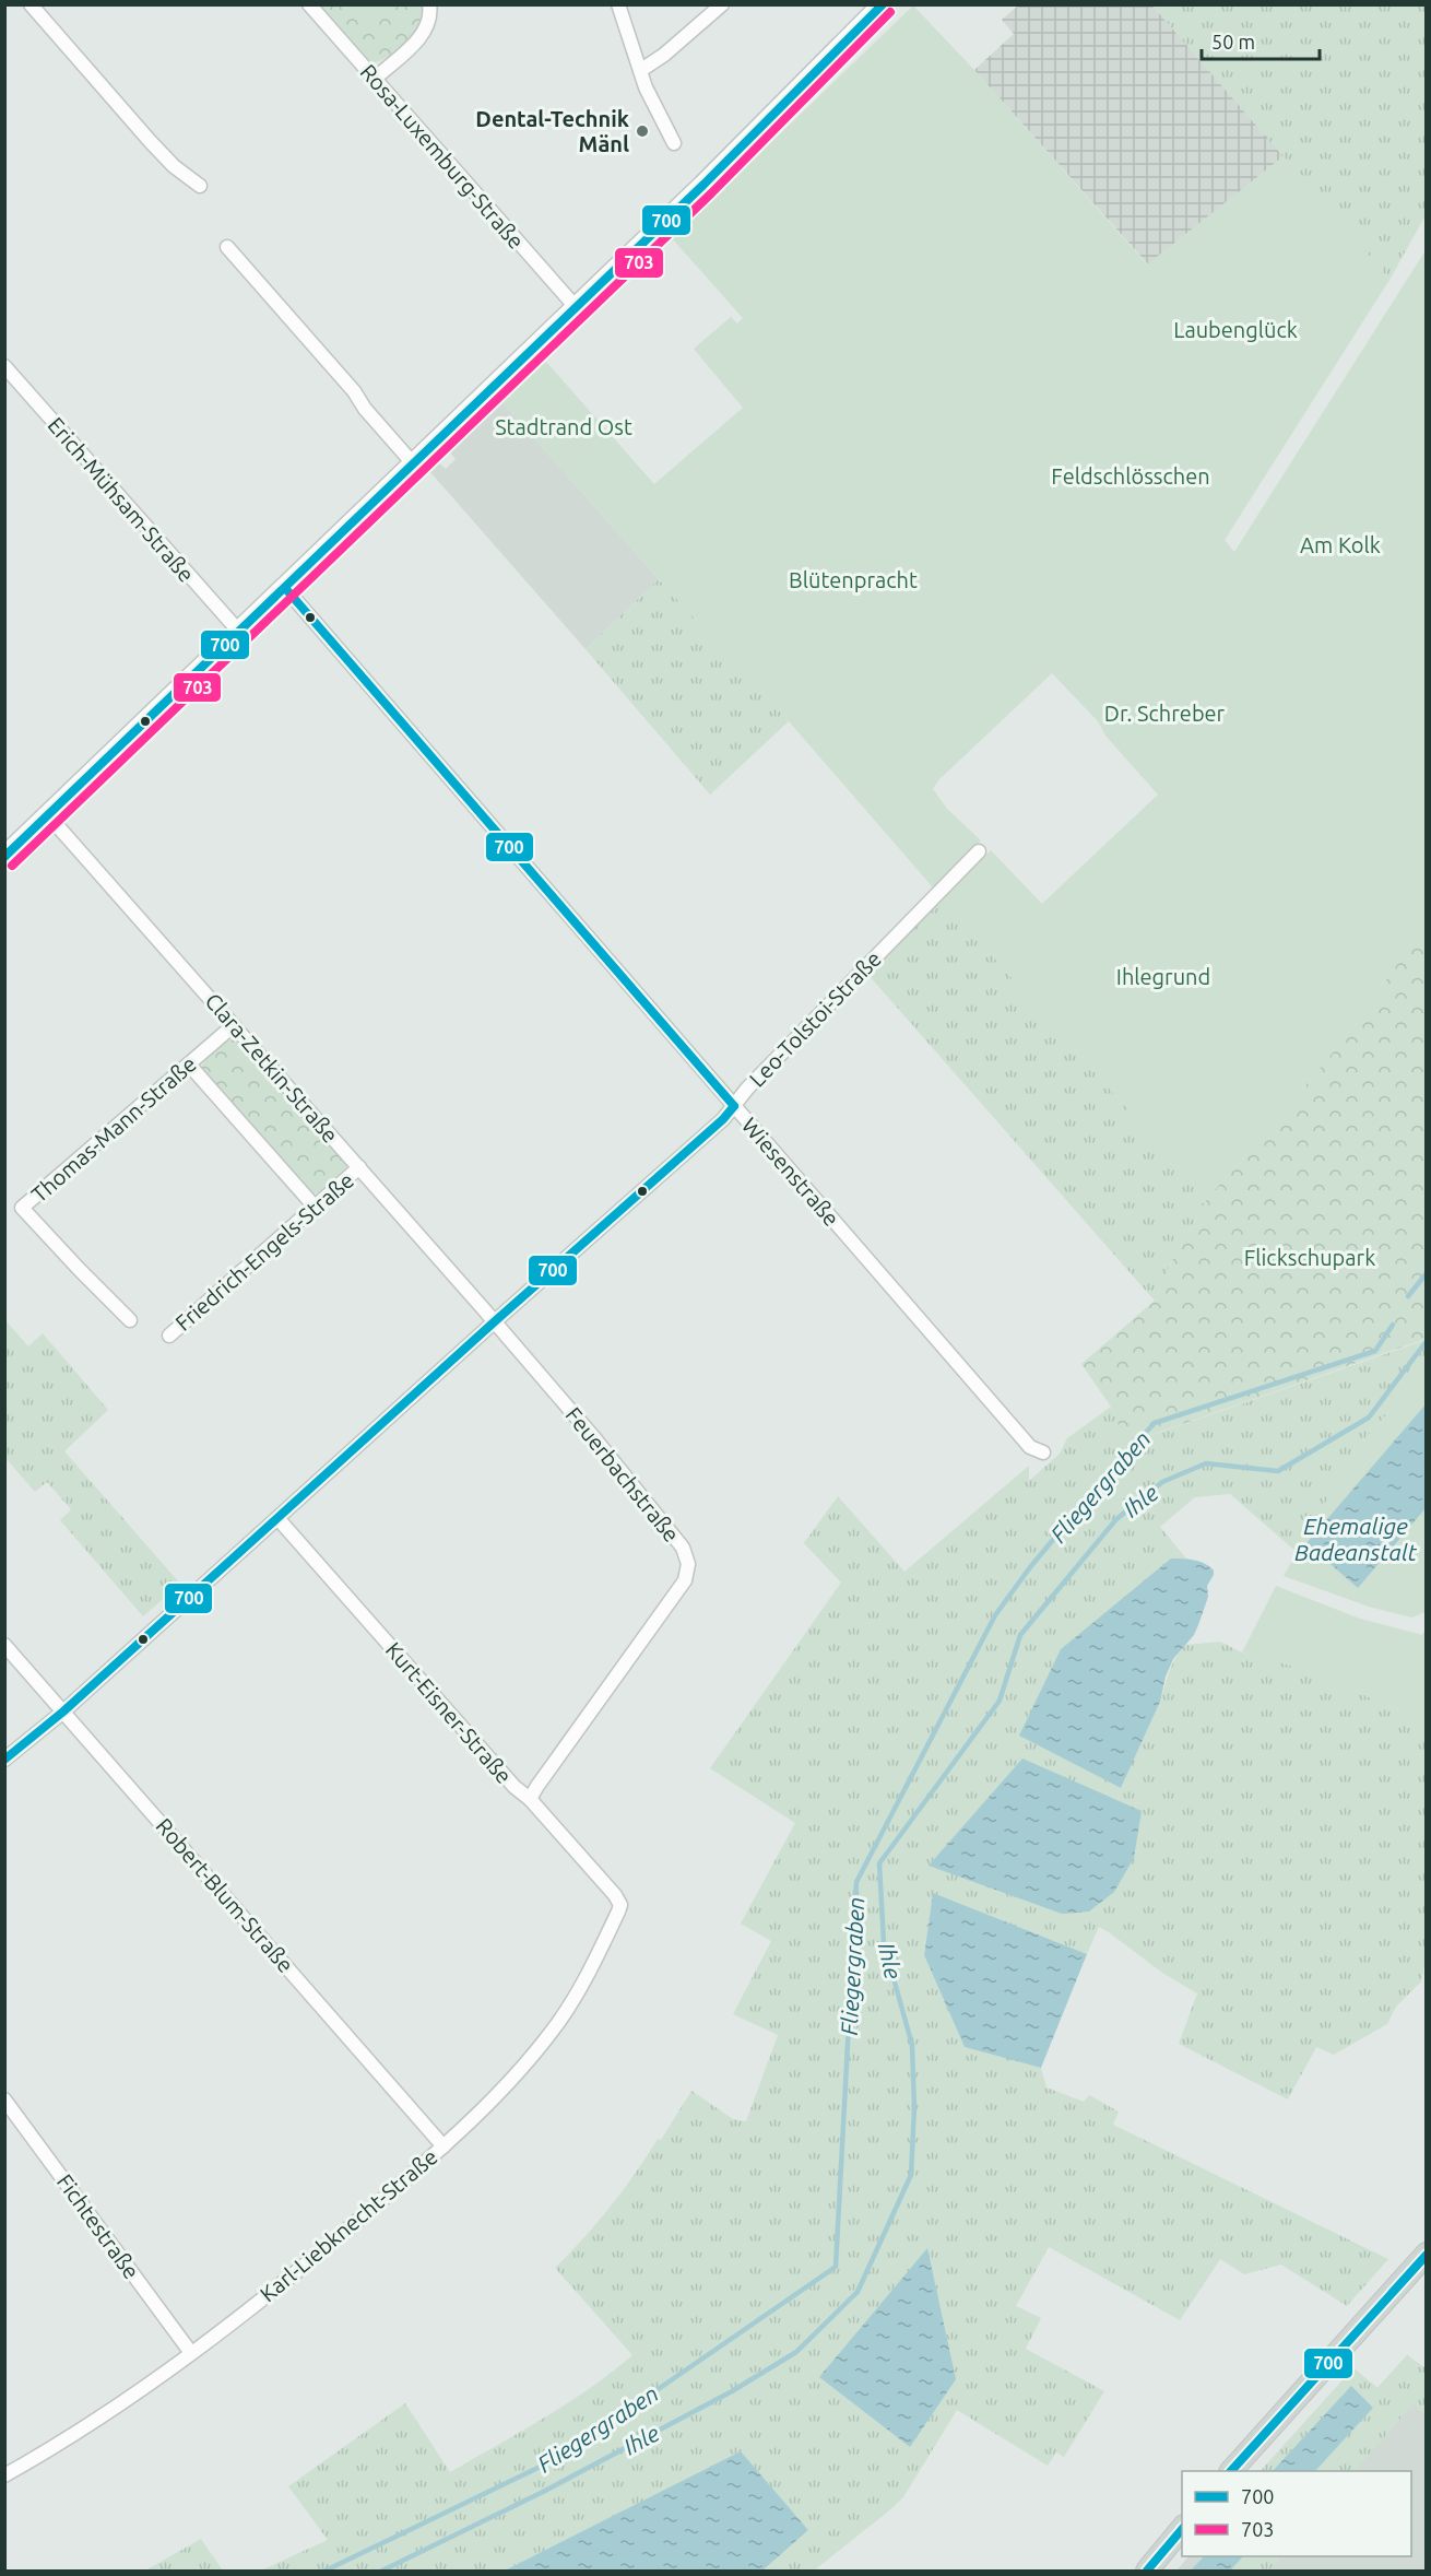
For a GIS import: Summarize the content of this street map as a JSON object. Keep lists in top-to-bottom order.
{
  "streets": {
    "street": [
      "Rosa-Luxemburg-Straße",
      "Erich-Mühsam-Straße",
      "Leo-Tolstoi-Straße",
      "Clara-Zetkin-Straße",
      "Thomas-Mann-Straße",
      "Wiesenstraße",
      "Friedrich-Engels-Straße",
      "Feuerbachstraße",
      "Kurt-Eisner-Straße",
      "Robert-Blum-Straße",
      "Karl-Liebknecht-Straße",
      "Fichtestraße"
    ]
  },
  "crossings": [
    ["Leo-Tolstoi-Straße", "Clara-Zetkin-Straße"],
    ["Leo-Tolstoi-Straße", "Wiesenstraße"],
    ["Leo-Tolstoi-Straße", "Feuerbachstraße"],
    ["Leo-Tolstoi-Straße", "Kurt-Eisner-Straße"],
    ["Leo-Tolstoi-Straße", "Robert-Blum-Straße"],
    ["Clara-Zetkin-Straße", "Thomas-Mann-Straße"],
    ["Clara-Zetkin-Straße", "Friedrich-Engels-Straße"],
    ["Clara-Zetkin-Straße", "Feuerbachstraße"],
    ["Feuerbachstraße", "Kurt-Eisner-Straße"],
    ["Kurt-Eisner-Straße", "Karl-Liebknecht-Straße"],
    ["Robert-Blum-Straße", "Karl-Liebknecht-Straße"],
    ["Karl-Liebknecht-Straße", "Fichtestraße"]
  ],
  "water": ["Fliegergraben", "Ihle", "Ehemalige Badeanstalt"],
  "parks": [
    "Laubenglück",
    "Stadtrand Ost",
    "Feldschlösschen",
    "Am Kolk",
    "Blütenpracht",
    "Dr. Schreber",
    "Ihlegrund",
    "Flickschupark"
  ],
  "places": ["Dental-Technik Mänl"],
  "lines": ["transit line 700", "transit line 703"],
  "legend": ["700", "703"],
  "scale_bar": "50 m"
}
